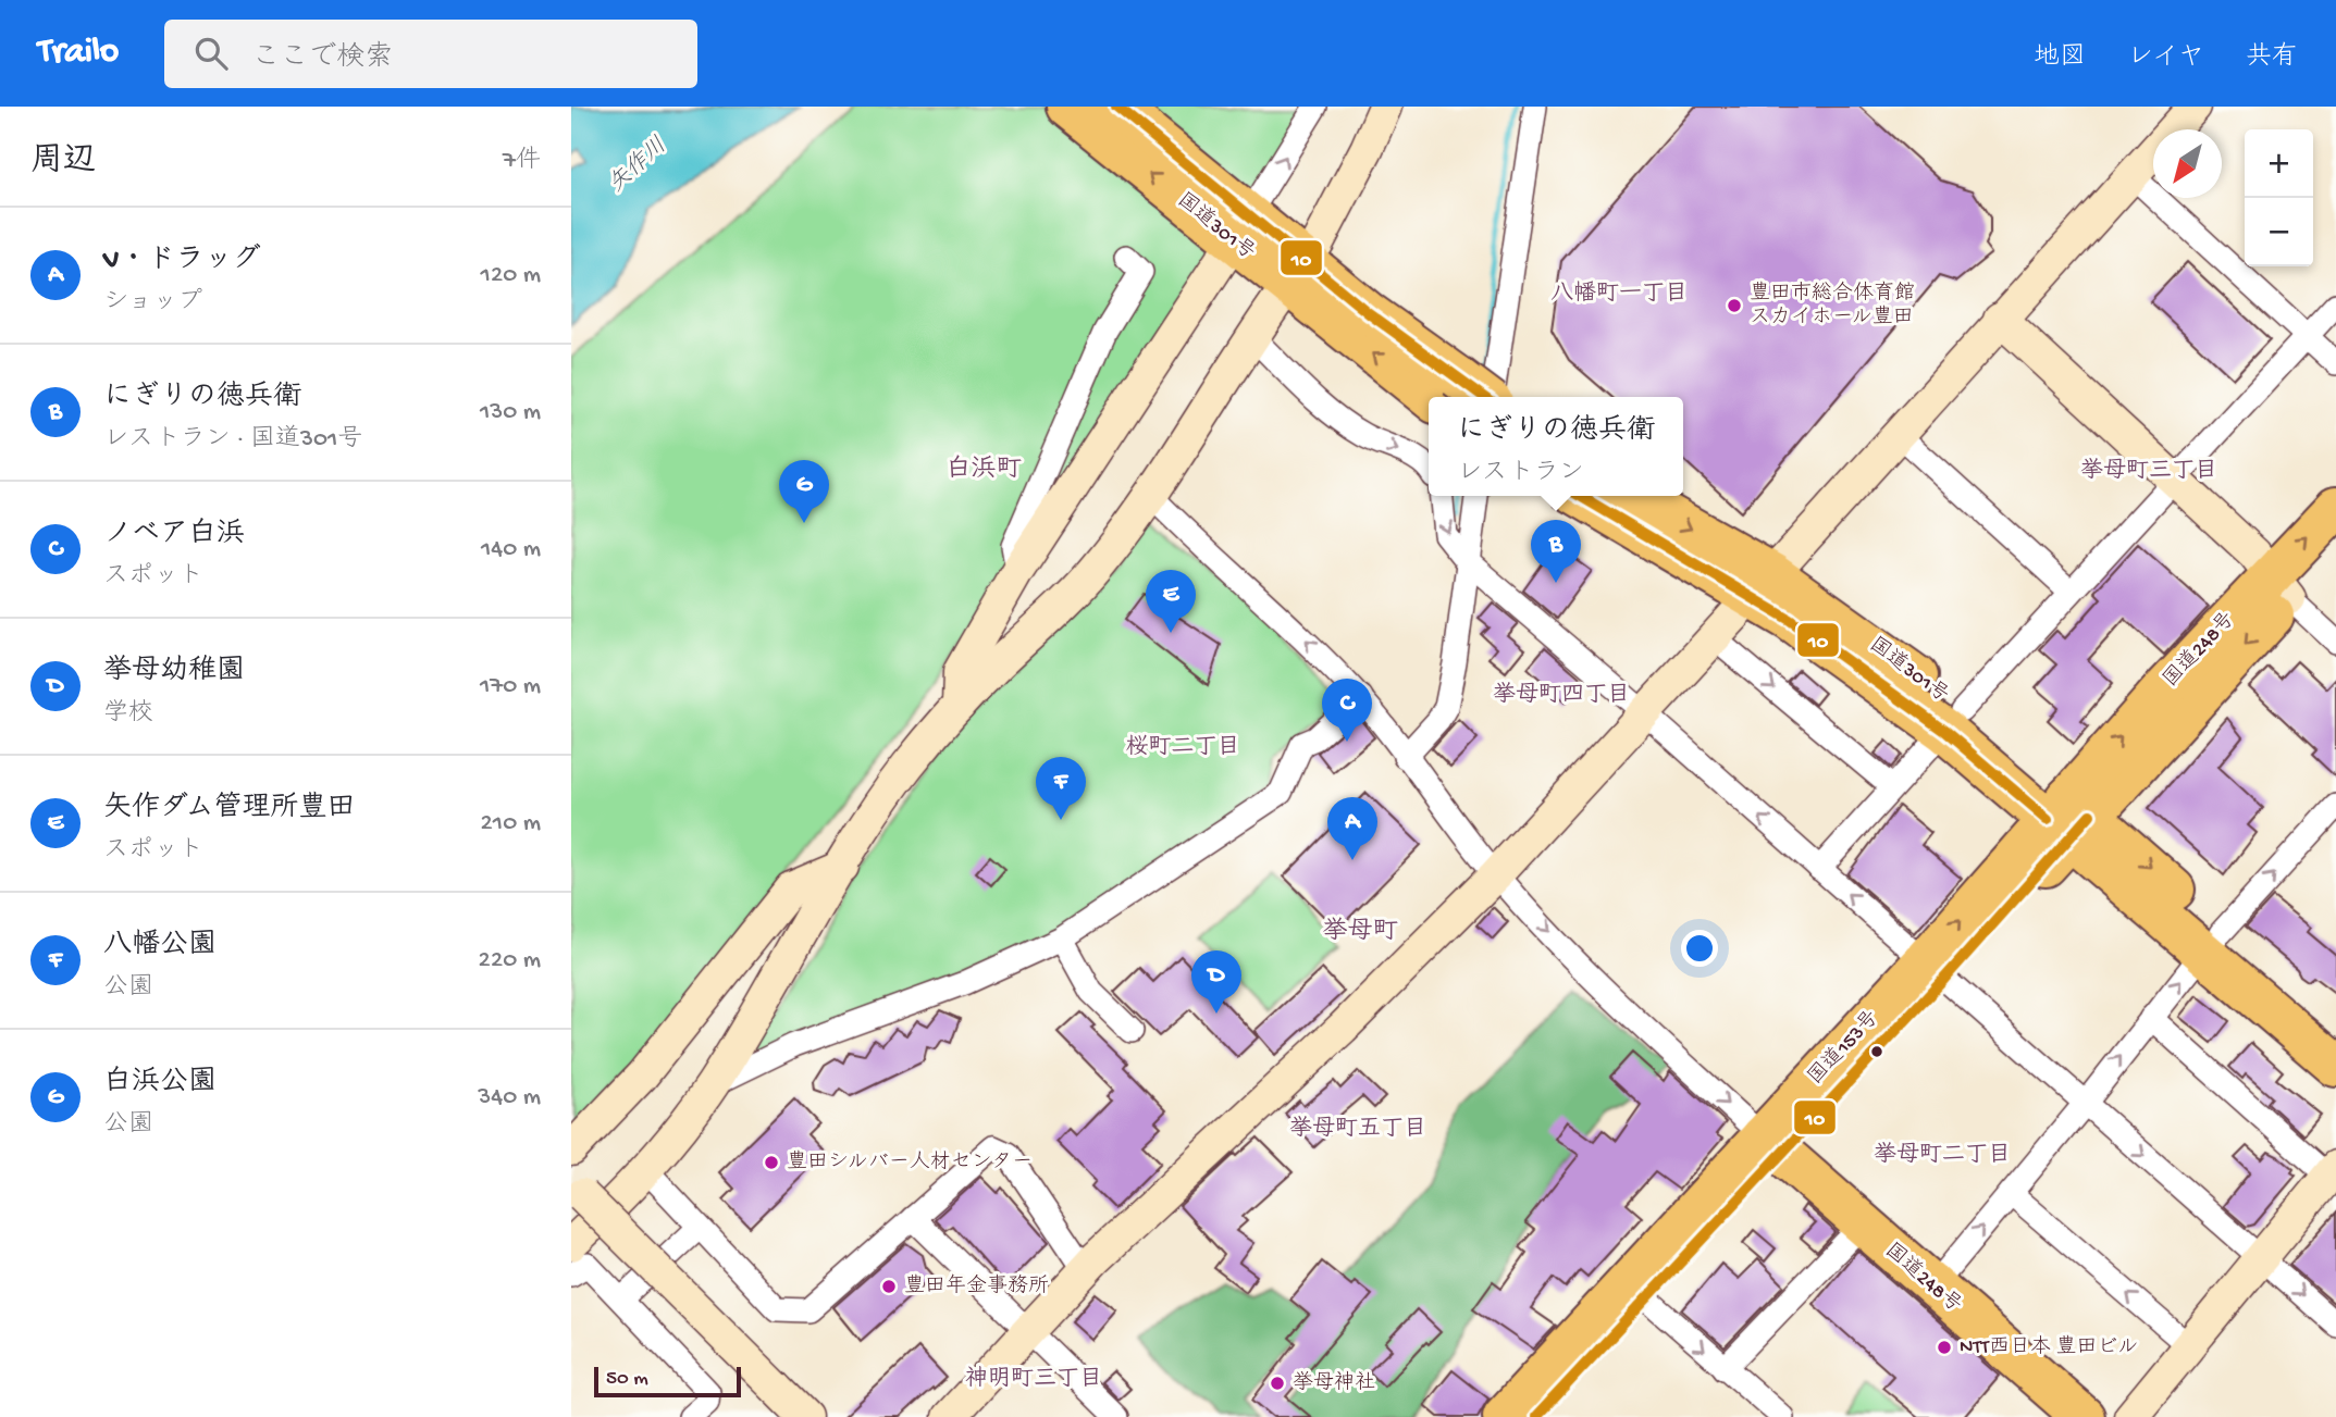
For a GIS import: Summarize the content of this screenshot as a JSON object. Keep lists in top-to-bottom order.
{
  "streets": {
    "highway": ["国道301号", "国道248号", "国道153号"]
  },
  "crossings": [
    ["国道301号", "国道248号"],
    ["国道301号", "国道153号"],
    ["国道248号", "国道153号"]
  ],
  "districts": [
    "八幡町一丁目",
    "白浜町",
    "挙母町三丁目",
    "挙母町四丁目",
    "桜町二丁目",
    "挙母町",
    "挙母町五丁目",
    "挙母町二丁目",
    "神明町三丁目"
  ],
  "water": ["矢作川"],
  "places": [
    "豊田市総合体育館 スカイホール豊田",
    "豊田シルバー人材センター",
    "豊田年金事務所",
    "NTT西日本 豊田ビル",
    "挙母神社"
  ],
  "lines": ["transit line 10"],
  "scale_bar": "50 m",
  "north": "bottom left",
  "page": {
    "header": "Trailo",
    "search": "ここで検索",
    "nav": ["地図", "レイヤ", "共有"],
    "heading": ["周辺", "7件"],
    "map_buttons": ["+", "−"],
    "list": [
      {
        "mark": "A",
        "name": "V・ドラッグ",
        "note": "ショップ",
        "value": "120 m"
      },
      {
        "mark": "B",
        "name": "にぎりの徳兵衛",
        "note": "レストラン · 国道301号",
        "value": "130 m"
      },
      {
        "mark": "C",
        "name": "ノベア白浜",
        "note": "スポット",
        "value": "140 m"
      },
      {
        "mark": "D",
        "name": "挙母幼稚園",
        "note": "学校",
        "value": "170 m"
      },
      {
        "mark": "E",
        "name": "矢作ダム管理所豊田",
        "note": "スポット",
        "value": "210 m"
      },
      {
        "mark": "F",
        "name": "八幡公園",
        "note": "公園",
        "value": "220 m"
      },
      {
        "mark": "G",
        "name": "白浜公園",
        "note": "公園",
        "value": "340 m"
      }
    ],
    "popup": ["にぎりの徳兵衛", "レストラン"],
    "pins": [
      "G",
      "B",
      "E",
      "C",
      "F",
      "A",
      "D"
    ],
    "scale": "50 m"
  }
}
